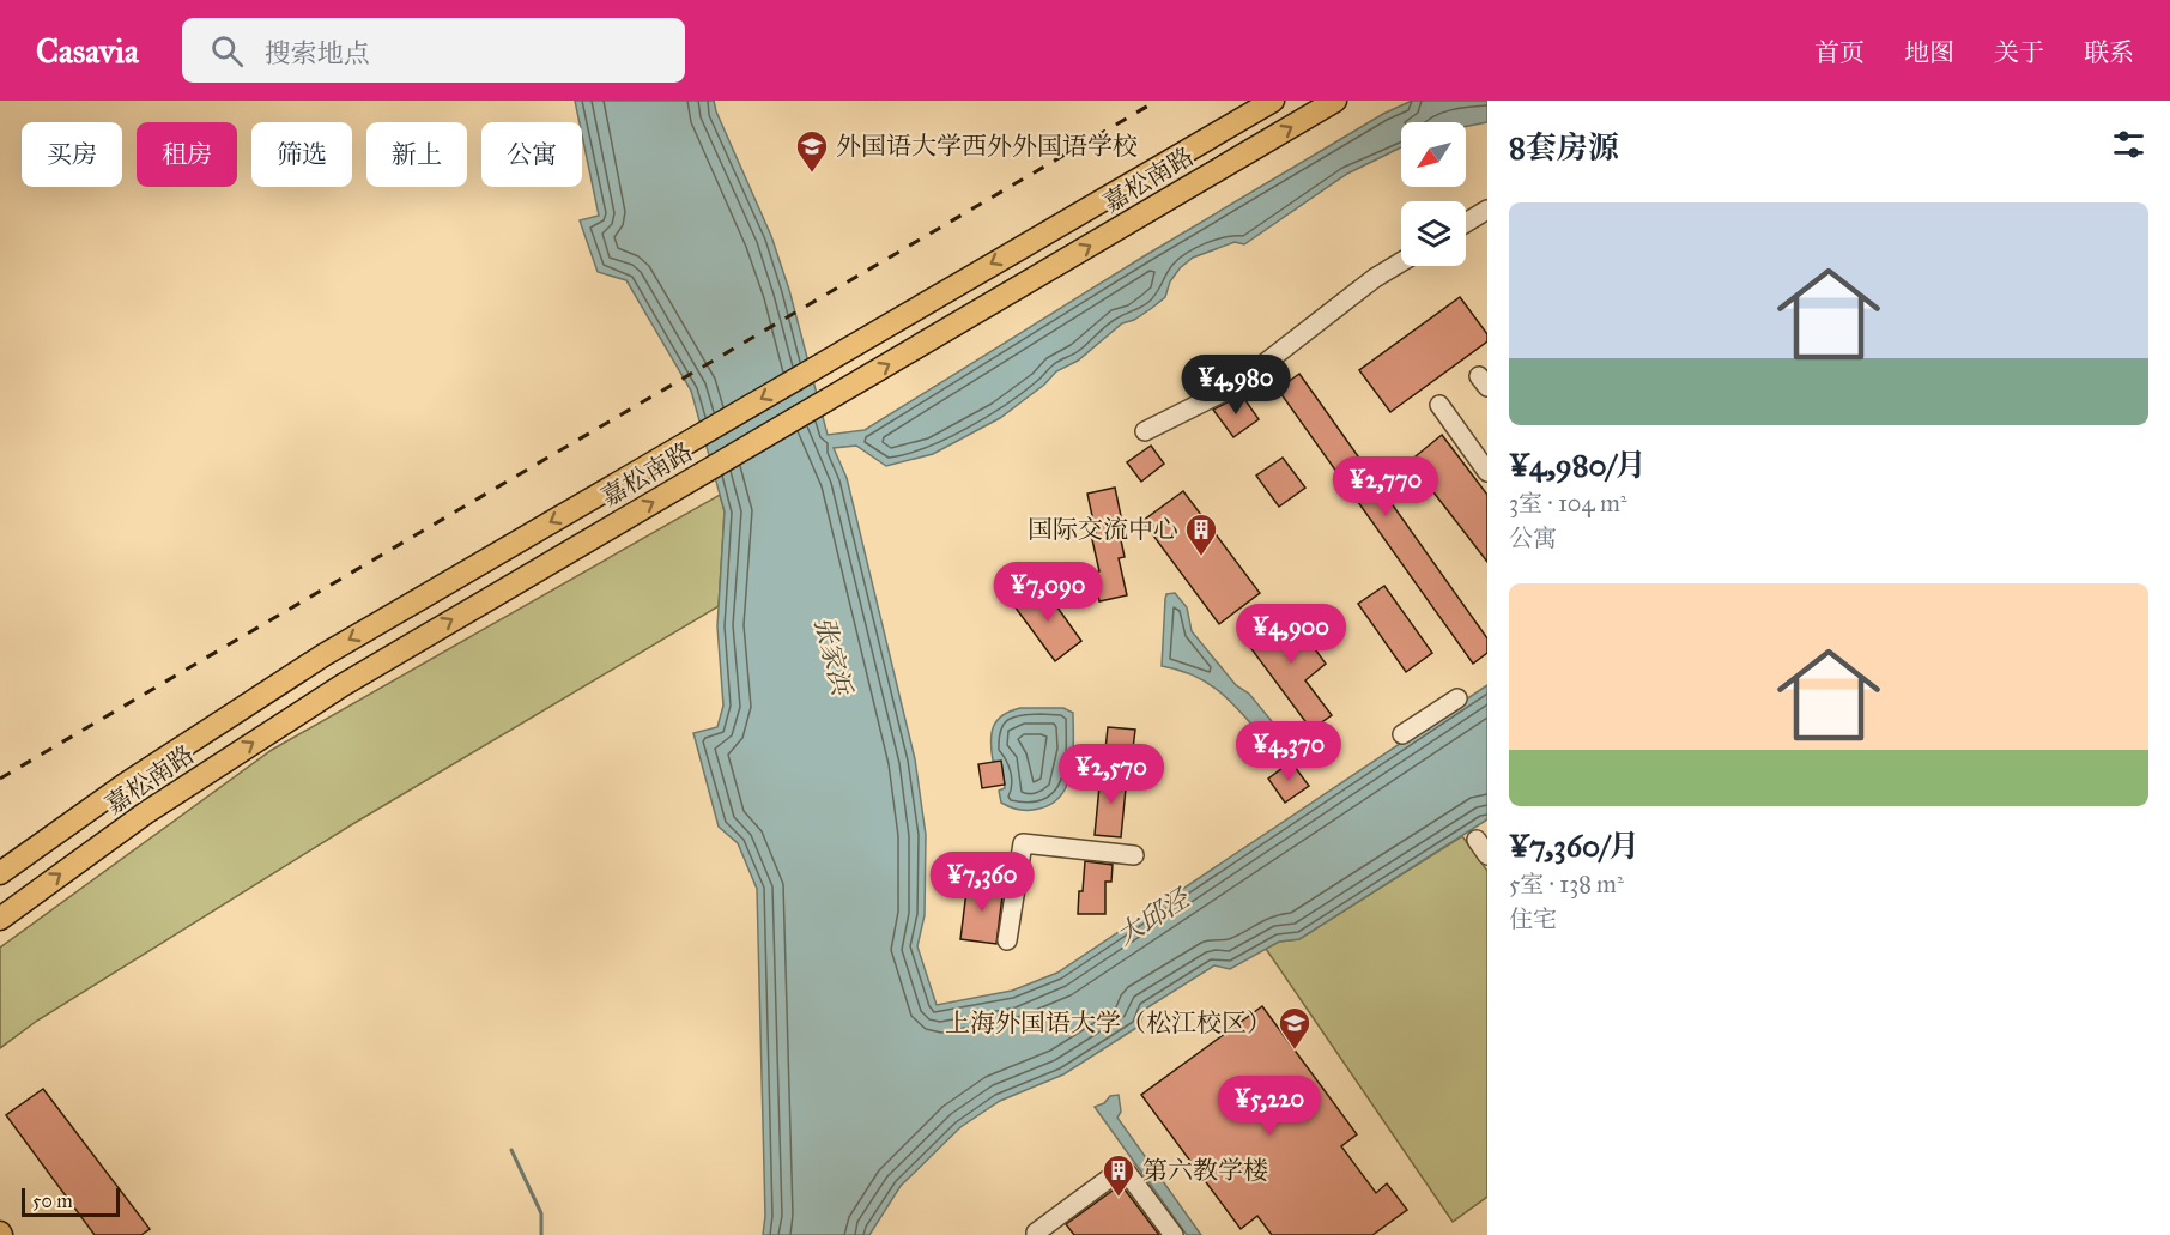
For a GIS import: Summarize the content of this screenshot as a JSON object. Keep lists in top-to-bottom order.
{
  "streets": {
    "main road": ["嘉松南路"]
  },
  "water": ["张家浜", "大邱泾"],
  "places": {
    "school or university": ["外国语大学西外外国语学校", "上海外国语大学（松江校区）"],
    "building": ["国际交流中心", "第六教学楼"]
  },
  "scale_bar": "50 m",
  "north": "bottom left",
  "page": {
    "header": "Casavia",
    "search": "搜索地点",
    "nav": [
      "首页",
      "地图",
      "关于",
      "联系"
    ],
    "heading": "8套房源",
    "chip": [
      "买房",
      "租房",
      "筛选",
      "新上",
      "公寓"
    ],
    "list": [
      {
        "name": "¥4,980/月",
        "note": "3室 · 104 m² · 公寓"
      },
      {
        "name": "¥7,360/月",
        "note": "5室 · 138 m² · 住宅"
      }
    ],
    "price": [
      "¥4,980",
      "¥2,770",
      "¥7,090",
      "¥4,900",
      "¥4,370",
      "¥2,570",
      "¥7,360",
      "¥5,220"
    ],
    "scale": "50 m"
  }
}
